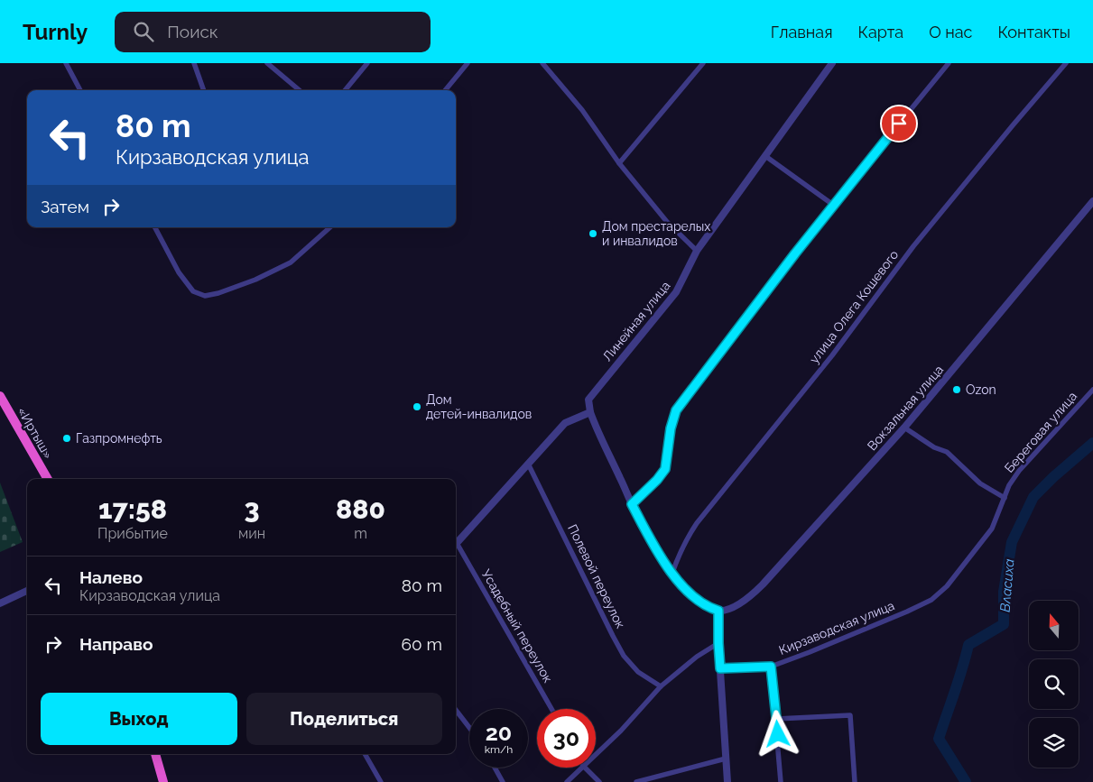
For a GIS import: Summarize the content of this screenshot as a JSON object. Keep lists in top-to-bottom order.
{
  "streets": {
    "highway": ["«Иртыш»"],
    "street": [
      "улица Олега Кошевого",
      "Линейная улица",
      "Вокзальная улица",
      "Береговая улица",
      "Полевой переулок",
      "Усадебный переулок",
      "Кирзаводская улица"
    ]
  },
  "crossings": [
    ["Береговая улица", "Кирзаводская улица"]
  ],
  "water": ["Власиха"],
  "places": [
    "Дом престарелых и инвалидов",
    "Ozon",
    "Дом детей-инвалидов",
    "Газпромнефть"
  ],
  "north": "top",
  "page": {
    "header": "Turnly",
    "search": "Поиск",
    "nav": [
      "Главная",
      "Карта",
      "О нас",
      "Контакты"
    ],
    "turn": ["80 m", "Кирзаводская улица"],
    "then": "Затем",
    "eta": [
      "17:58",
      "Прибытие",
      "3",
      "мин",
      "880",
      "m"
    ],
    "list": [
      {
        "name": "Налево",
        "note": "Кирзаводская улица",
        "value": "80 m"
      },
      {
        "name": "Направо",
        "value": "60 m"
      }
    ],
    "buttons": ["Выход", "Поделиться"],
    "speed": "20 km/h",
    "limit": "30"
  }
}
